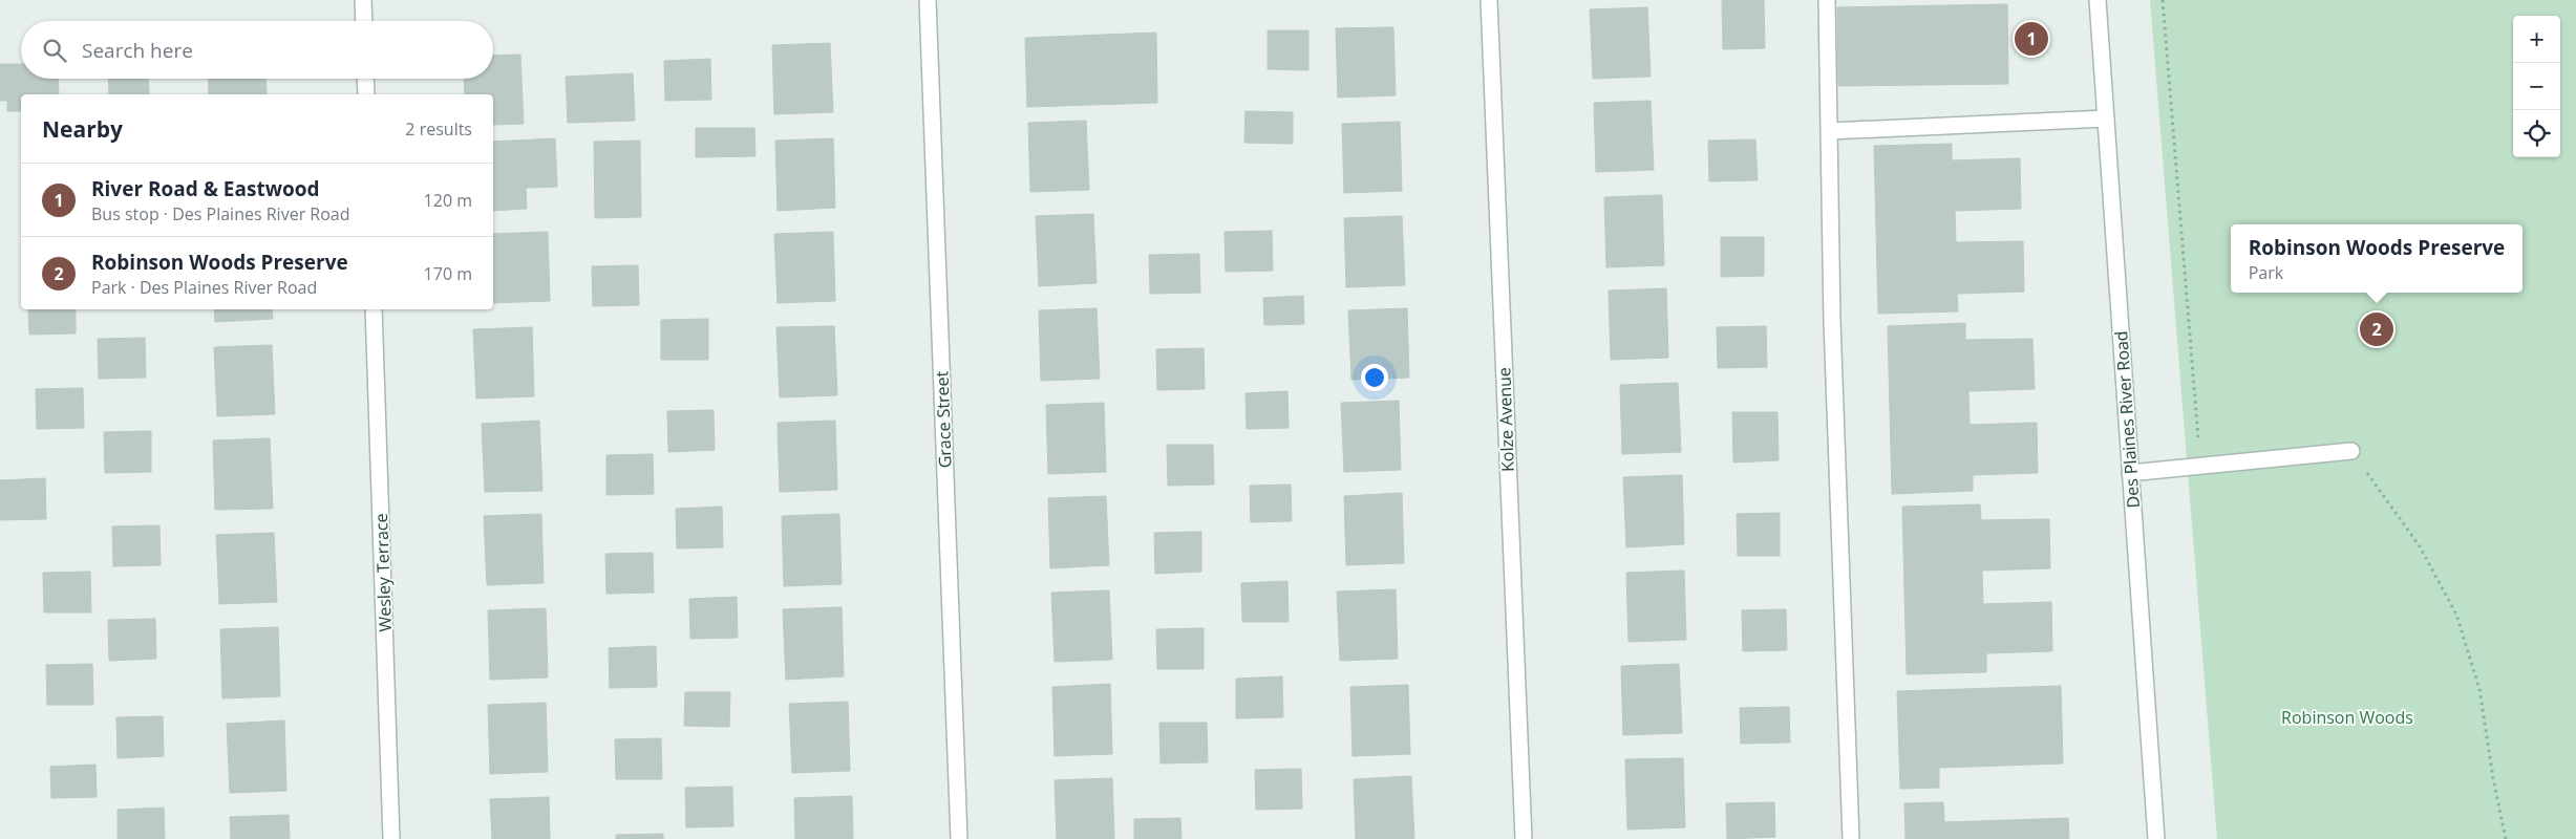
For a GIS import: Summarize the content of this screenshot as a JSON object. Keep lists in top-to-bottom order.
{
  "streets": {
    "street": [
      "Grace Street",
      "Kolze Avenue",
      "Des Plaines River Road",
      "Wesley Terrace"
    ]
  },
  "parks": ["Robinson Woods"],
  "page": {
    "map_buttons": ["+", "−"],
    "pins": ["1", "2"],
    "search": "Search here",
    "heading": ["Nearby", "2 results"],
    "list": [
      {
        "mark": "1",
        "name": "River Road & Eastwood",
        "note": "Bus stop · Des Plaines River Road",
        "value": "120 m"
      },
      {
        "mark": "2",
        "name": "Robinson Woods Preserve",
        "note": "Park · Des Plaines River Road",
        "value": "170 m"
      }
    ],
    "popup": ["Robinson Woods Preserve", "Park"]
  }
}
